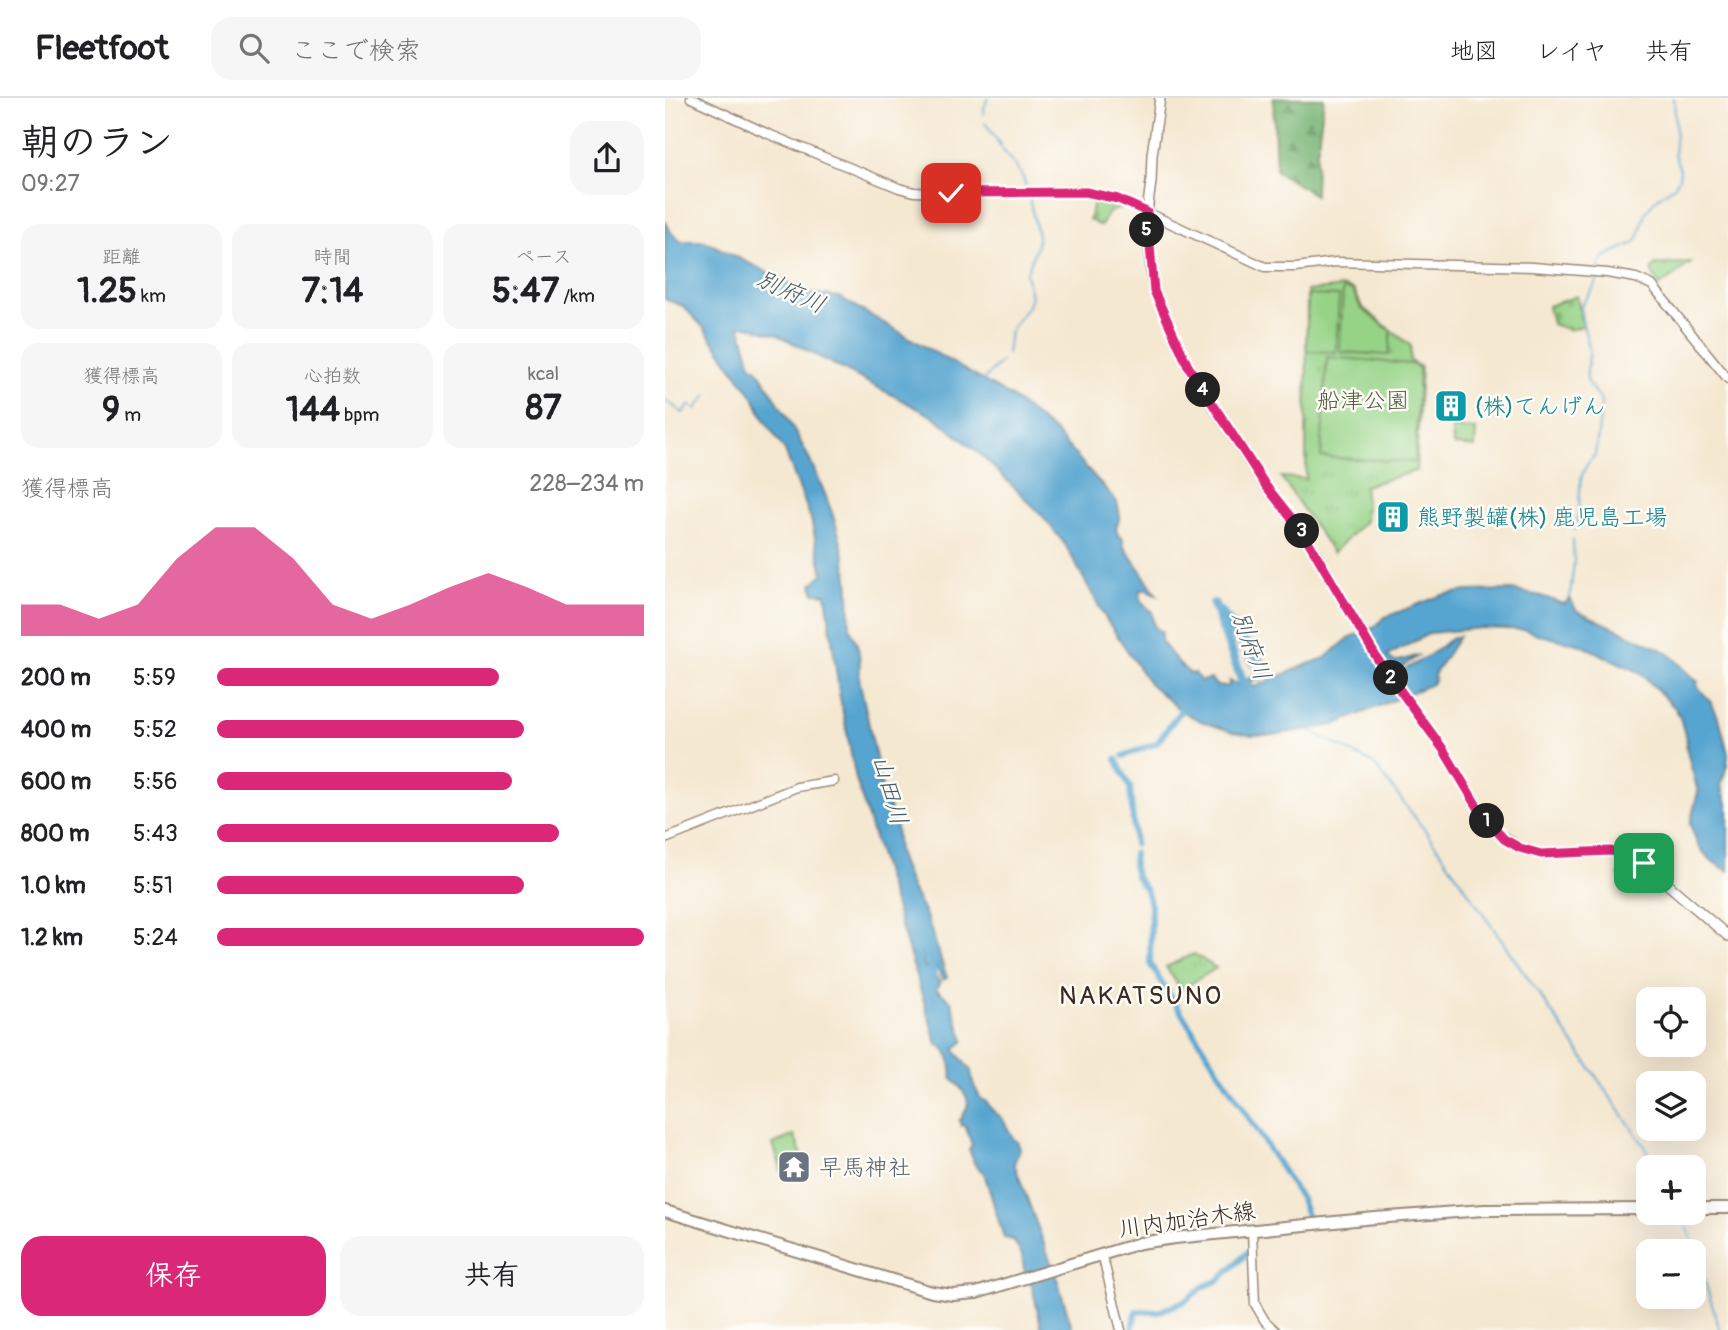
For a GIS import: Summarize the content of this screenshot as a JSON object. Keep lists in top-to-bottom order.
{
  "streets": {
    "main road": ["川内加治木線"]
  },
  "districts": ["NAKATSUNO"],
  "water": ["別府川", "山田川"],
  "parks": ["船津公園"],
  "places": {
    "building": ["(株)てんげん", "熊野製罐(株) 鹿児島工場"],
    "temple": ["早馬神社"]
  },
  "page": {
    "header": "Fleetfoot",
    "search": "ここで検索",
    "nav": ["地図", "レイヤ", "共有"],
    "heading": ["朝のラン", "09:27"],
    "pins": [
      "5",
      "4",
      "3",
      "2",
      "1"
    ],
    "stats": [
      ["距離", "1.25 km"],
      ["時間", "7:14"],
      ["ペース", "5:47 /km"],
      ["獲得標高", "9 m"],
      ["心拍数", "144 bpm"],
      ["kcal", "87"]
    ],
    "chart": ["獲得標高", "228–234 m"],
    "list": [
      {
        "name": "200 m",
        "note": "5:59"
      },
      {
        "name": "400 m",
        "note": "5:52"
      },
      {
        "name": "600 m",
        "note": "5:56"
      },
      {
        "name": "800 m",
        "note": "5:43"
      },
      {
        "name": "1.0 km",
        "note": "5:51"
      },
      {
        "name": "1.2 km",
        "note": "5:24"
      }
    ],
    "map_buttons": ["+", "−"],
    "buttons": ["保存", "共有"]
  }
}
